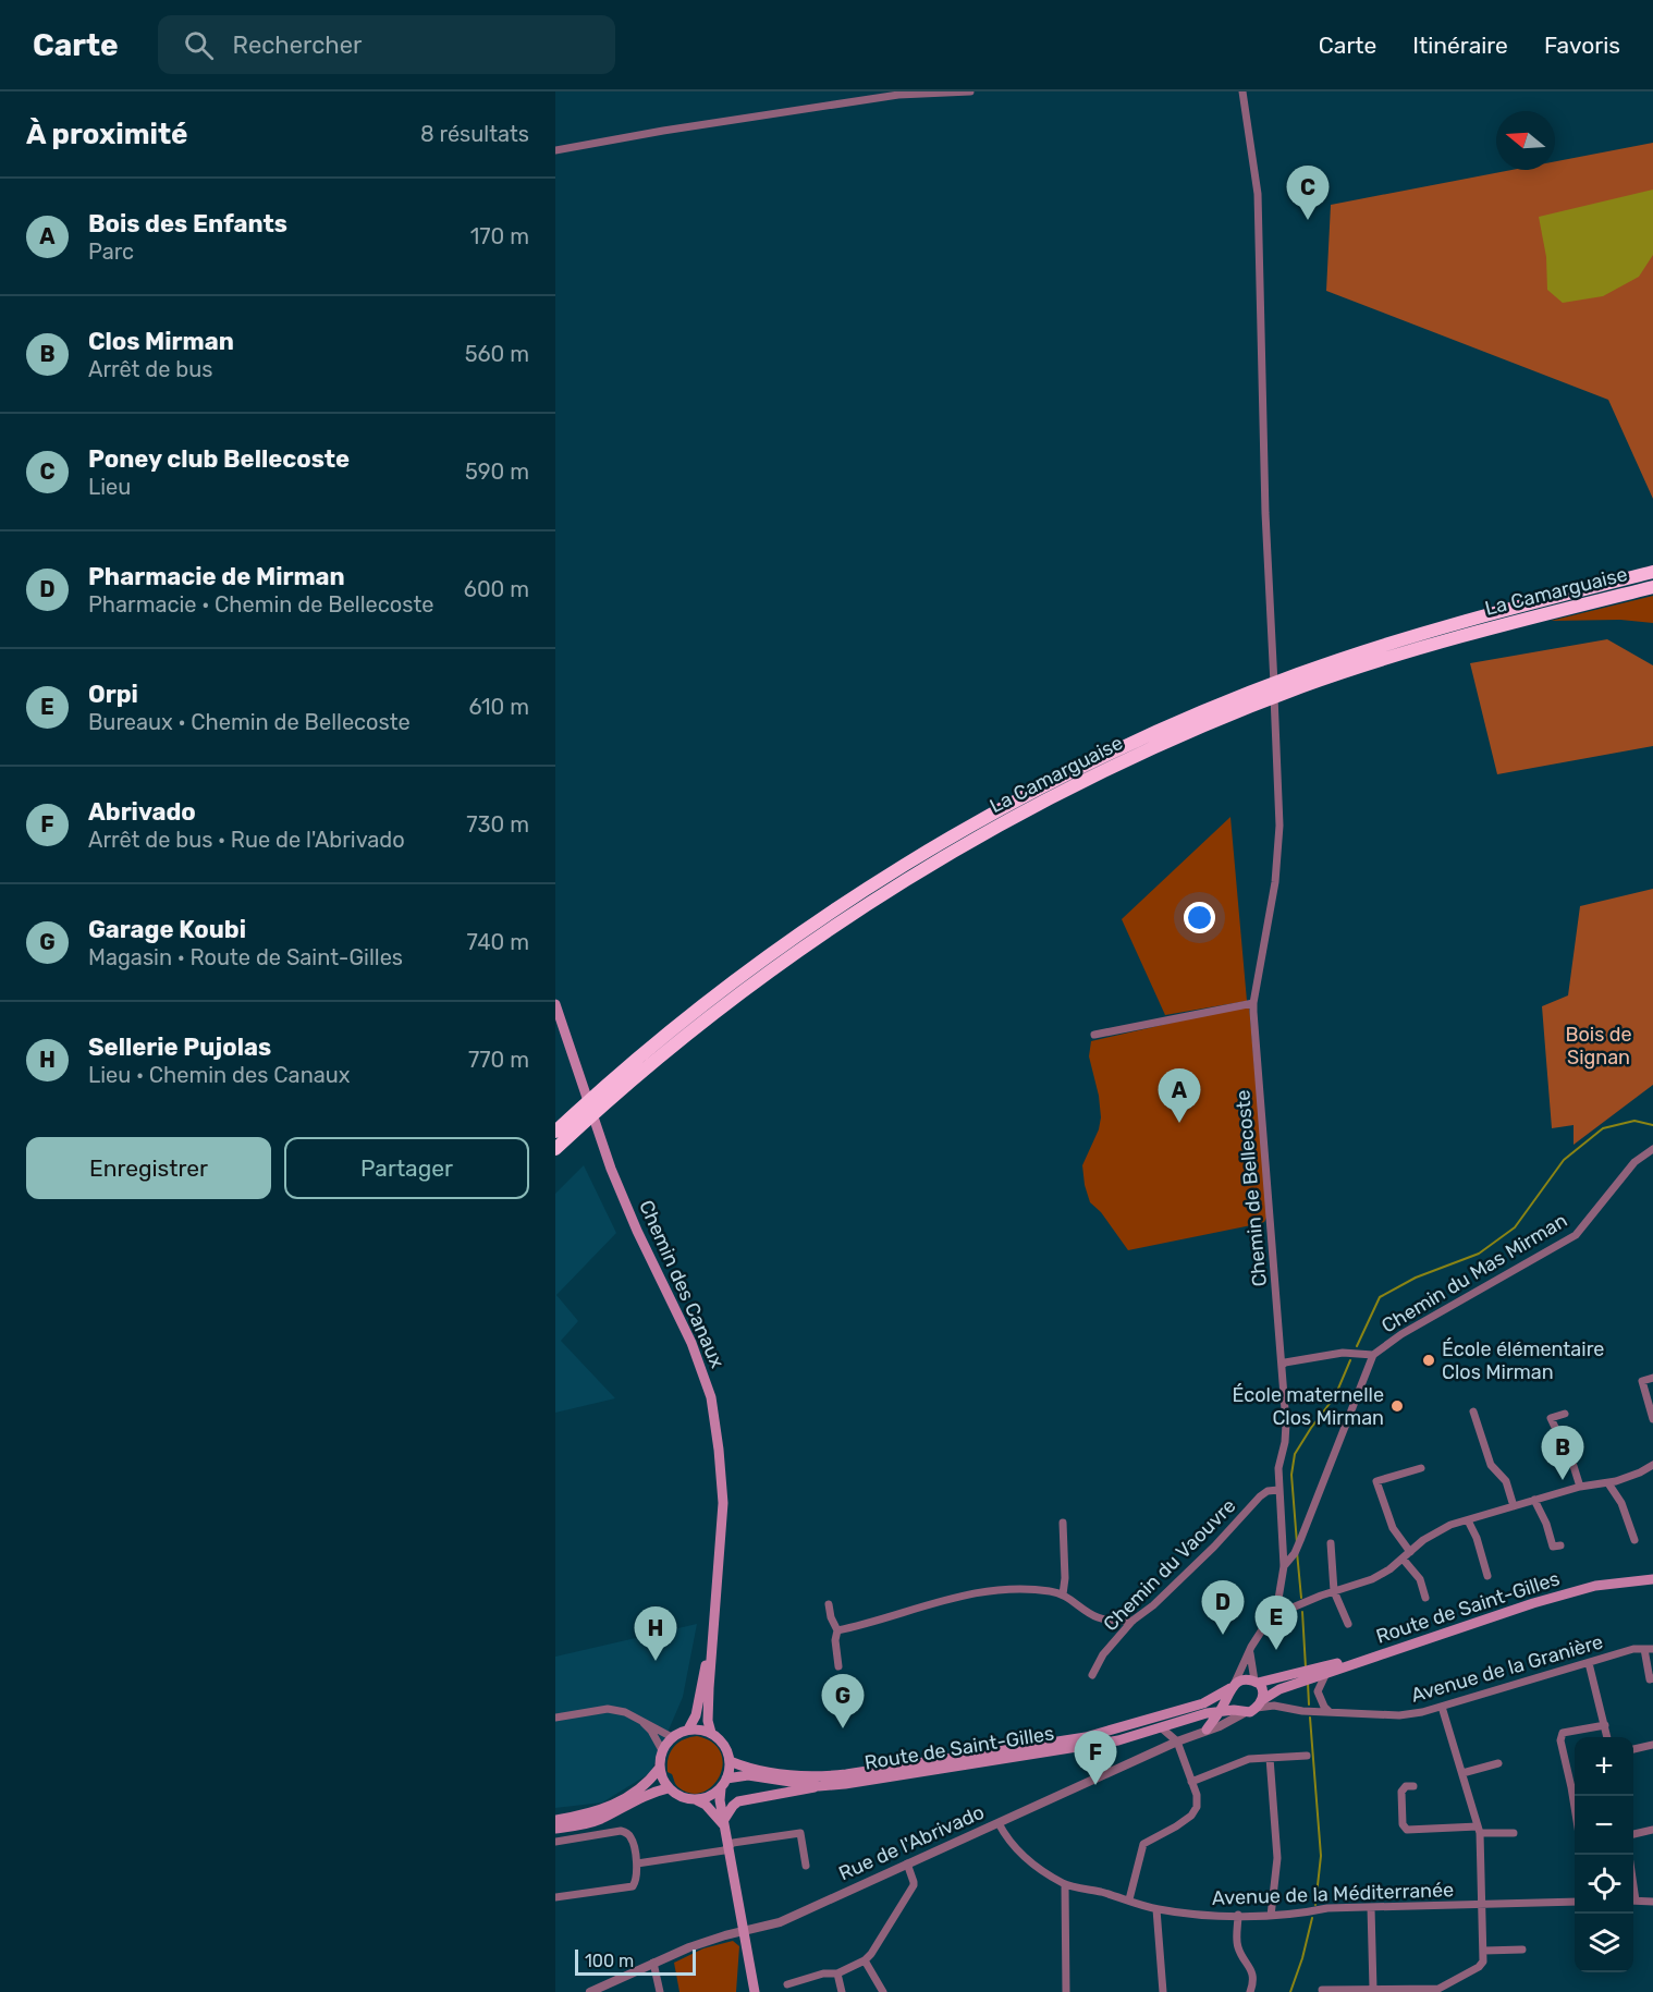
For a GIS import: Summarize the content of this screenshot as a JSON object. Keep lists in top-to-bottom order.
{
  "streets": {
    "highway": ["La Camarguaise"],
    "main road": ["Chemin des Canaux", "Route de Saint-Gilles"],
    "street": [
      "Chemin de Bellecoste",
      "Chemin du Mas Mirman",
      "Chemin du Vaouvre",
      "Avenue de la Granière",
      "Rue de l'Abrivado",
      "Avenue de la Méditerranée"
    ]
  },
  "crossings": [
    ["Chemin de Bellecoste", "Chemin du Mas Mirman"],
    ["Chemin de Bellecoste", "Chemin du Vaouvre"],
    ["Chemin des Canaux", "Route de Saint-Gilles"],
    ["Route de Saint-Gilles", "Avenue de la Granière"],
    ["Route de Saint-Gilles", "Rue de l'Abrivado"],
    ["Rue de l'Abrivado", "Avenue de la Méditerranée"]
  ],
  "parks": ["Bois de Signan"],
  "places": ["École élémentaire Clos Mirman", "École maternelle Clos Mirman"],
  "scale_bar": "100 m",
  "north": "left",
  "page": {
    "header": "Carte",
    "search": "Rechercher",
    "nav": ["Carte", "Itinéraire", "Favoris"],
    "heading": ["À proximité", "8 résultats"],
    "pins": [
      "C",
      "A",
      "B",
      "D",
      "E",
      "H",
      "G",
      "F"
    ],
    "list": [
      {
        "mark": "A",
        "name": "Bois des Enfants",
        "note": "Parc",
        "value": "170 m"
      },
      {
        "mark": "B",
        "name": "Clos Mirman",
        "note": "Arrêt de bus",
        "value": "560 m"
      },
      {
        "mark": "C",
        "name": "Poney club Bellecoste",
        "note": "Lieu",
        "value": "590 m"
      },
      {
        "mark": "D",
        "name": "Pharmacie de Mirman",
        "note": "Pharmacie · Chemin de Bellecoste",
        "value": "600 m"
      },
      {
        "mark": "E",
        "name": "Orpi",
        "note": "Bureaux · Chemin de Bellecoste",
        "value": "610 m"
      },
      {
        "mark": "F",
        "name": "Abrivado",
        "note": "Arrêt de bus · Rue de l'Abrivado",
        "value": "730 m"
      },
      {
        "mark": "G",
        "name": "Garage Koubi",
        "note": "Magasin · Route de Saint-Gilles",
        "value": "740 m"
      },
      {
        "mark": "H",
        "name": "Sellerie Pujolas",
        "note": "Lieu · Chemin des Canaux",
        "value": "770 m"
      }
    ],
    "buttons": ["Enregistrer", "Partager"],
    "map_buttons": ["+", "−"],
    "scale": "100 m"
  }
}
